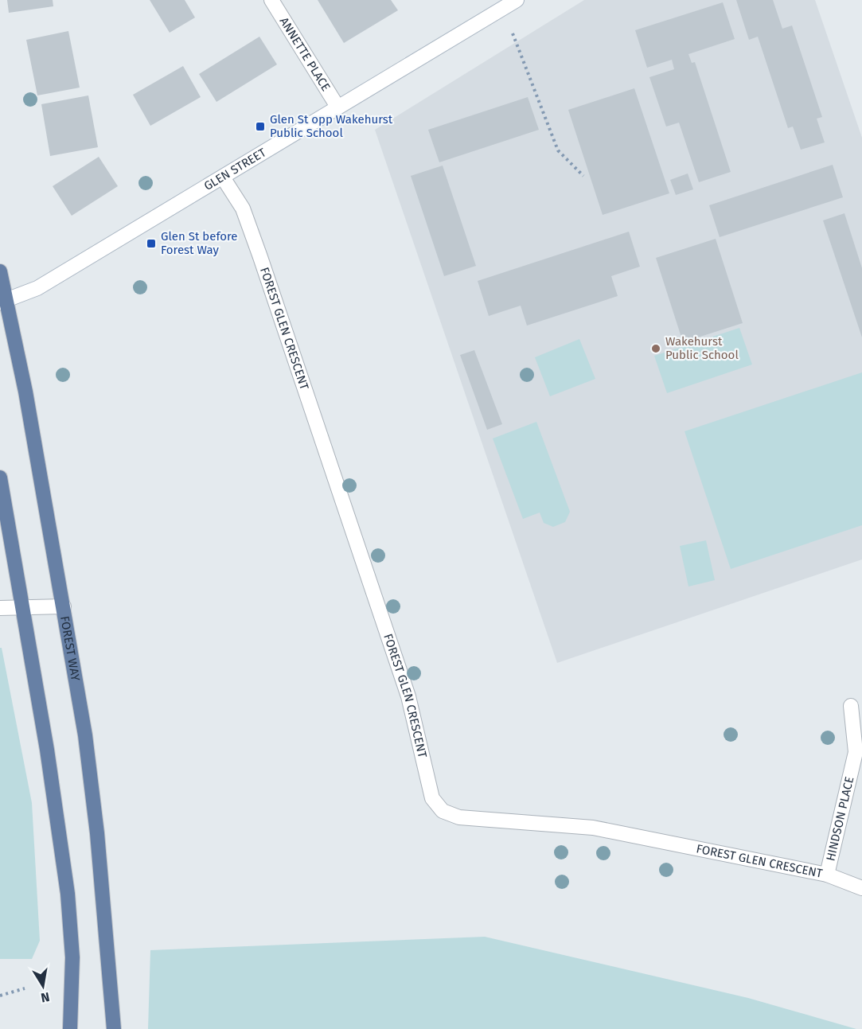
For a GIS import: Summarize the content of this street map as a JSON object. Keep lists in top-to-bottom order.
{
  "streets": {
    "main road": ["FOREST WAY"],
    "street": [
      "ANNETTE PLACE",
      "GLEN STREET",
      "FOREST GLEN CRESCENT",
      "HINDSON PLACE"
    ]
  },
  "crossings": [
    ["ANNETTE PLACE", "GLEN STREET"],
    ["GLEN STREET", "FOREST GLEN CRESCENT"],
    ["GLEN STREET", "FOREST WAY"],
    ["FOREST GLEN CRESCENT", "HINDSON PLACE"]
  ],
  "places": {
    "transit": ["Glen St opp Wakehurst Public School", "Glen St before Forest Way"],
    "other": ["Wakehurst Public School"]
  },
  "north": "bottom"
}
